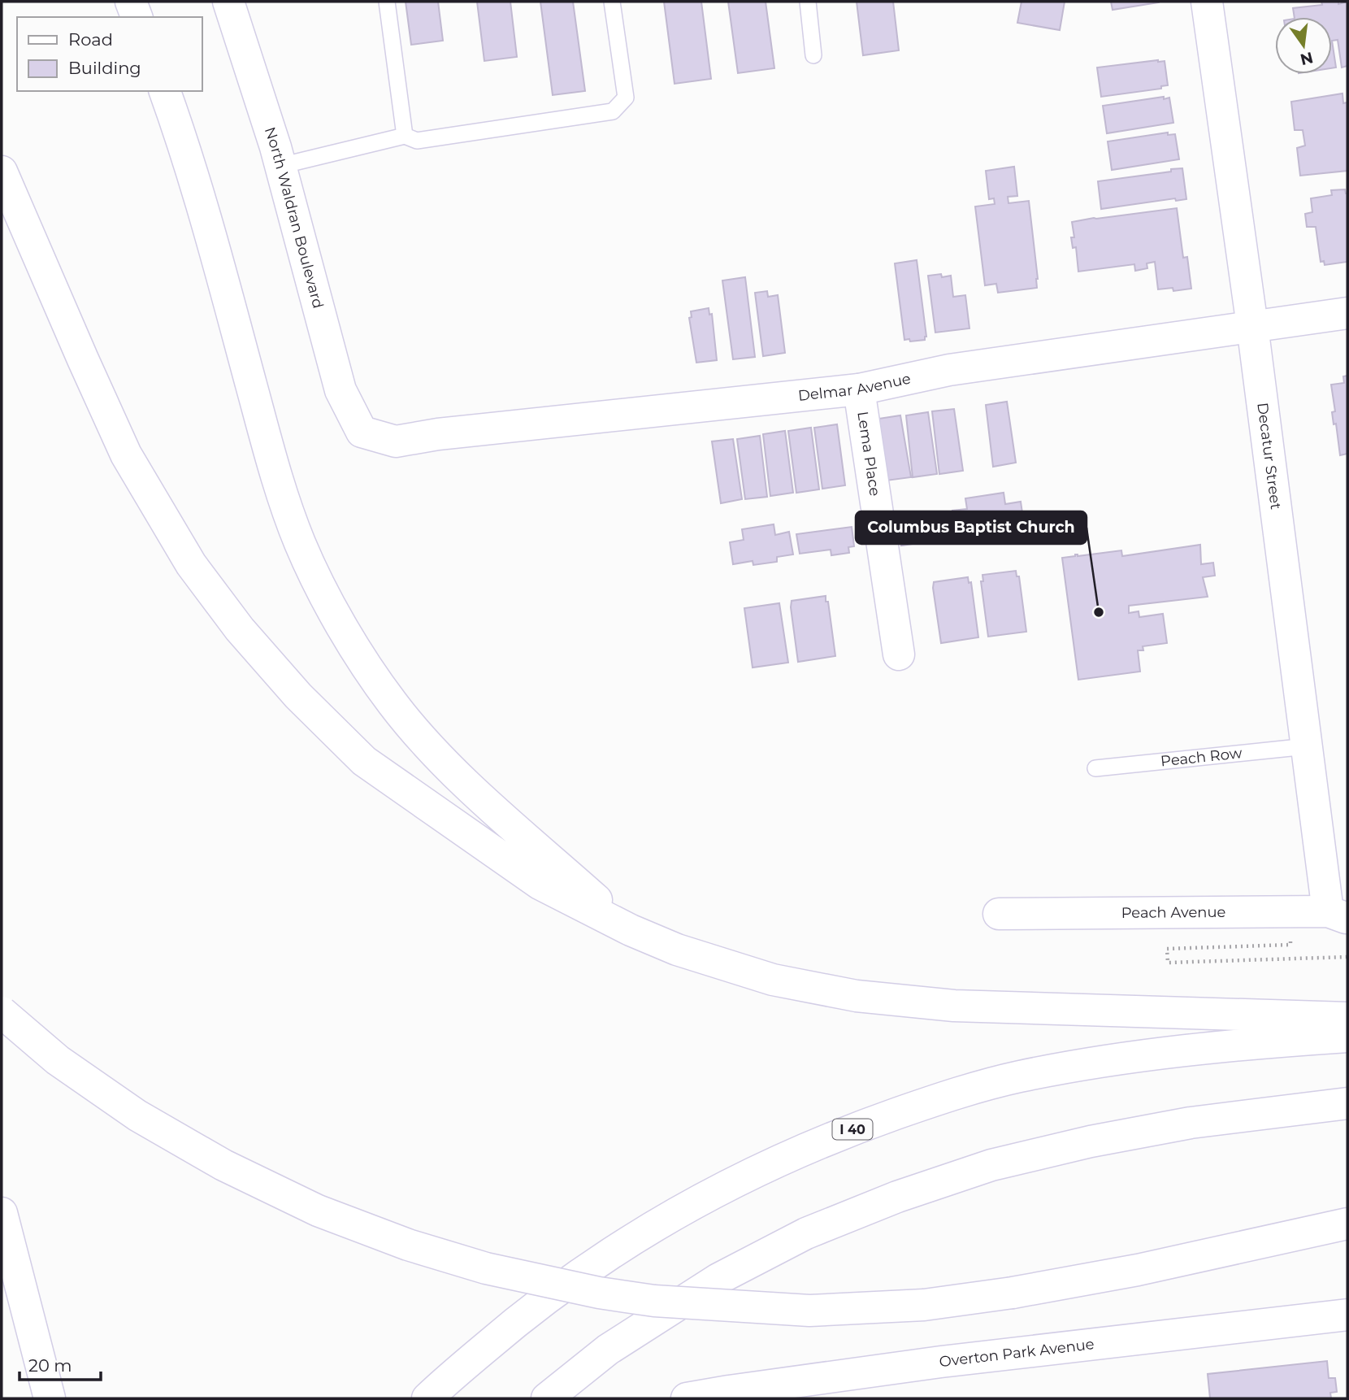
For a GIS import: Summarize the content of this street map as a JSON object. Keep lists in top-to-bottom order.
{
  "streets": {
    "main road": [
      "North Waldran Boulevard",
      "Delmar Avenue",
      "Lema Place",
      "Decatur Street",
      "Peach Avenue",
      "I 40",
      "Overton Park Avenue"
    ],
    "lane": ["Peach Row"]
  },
  "crossings": [
    ["North Waldran Boulevard", "Delmar Avenue"],
    ["Delmar Avenue", "Lema Place"],
    ["Delmar Avenue", "Decatur Street"],
    ["Decatur Street", "Peach Row"],
    ["Decatur Street", "Peach Avenue"]
  ],
  "places": ["Columbus Baptist Church"],
  "legend": ["Road", "Building"],
  "scale_bar": "20 m",
  "north": "bottom"
}
